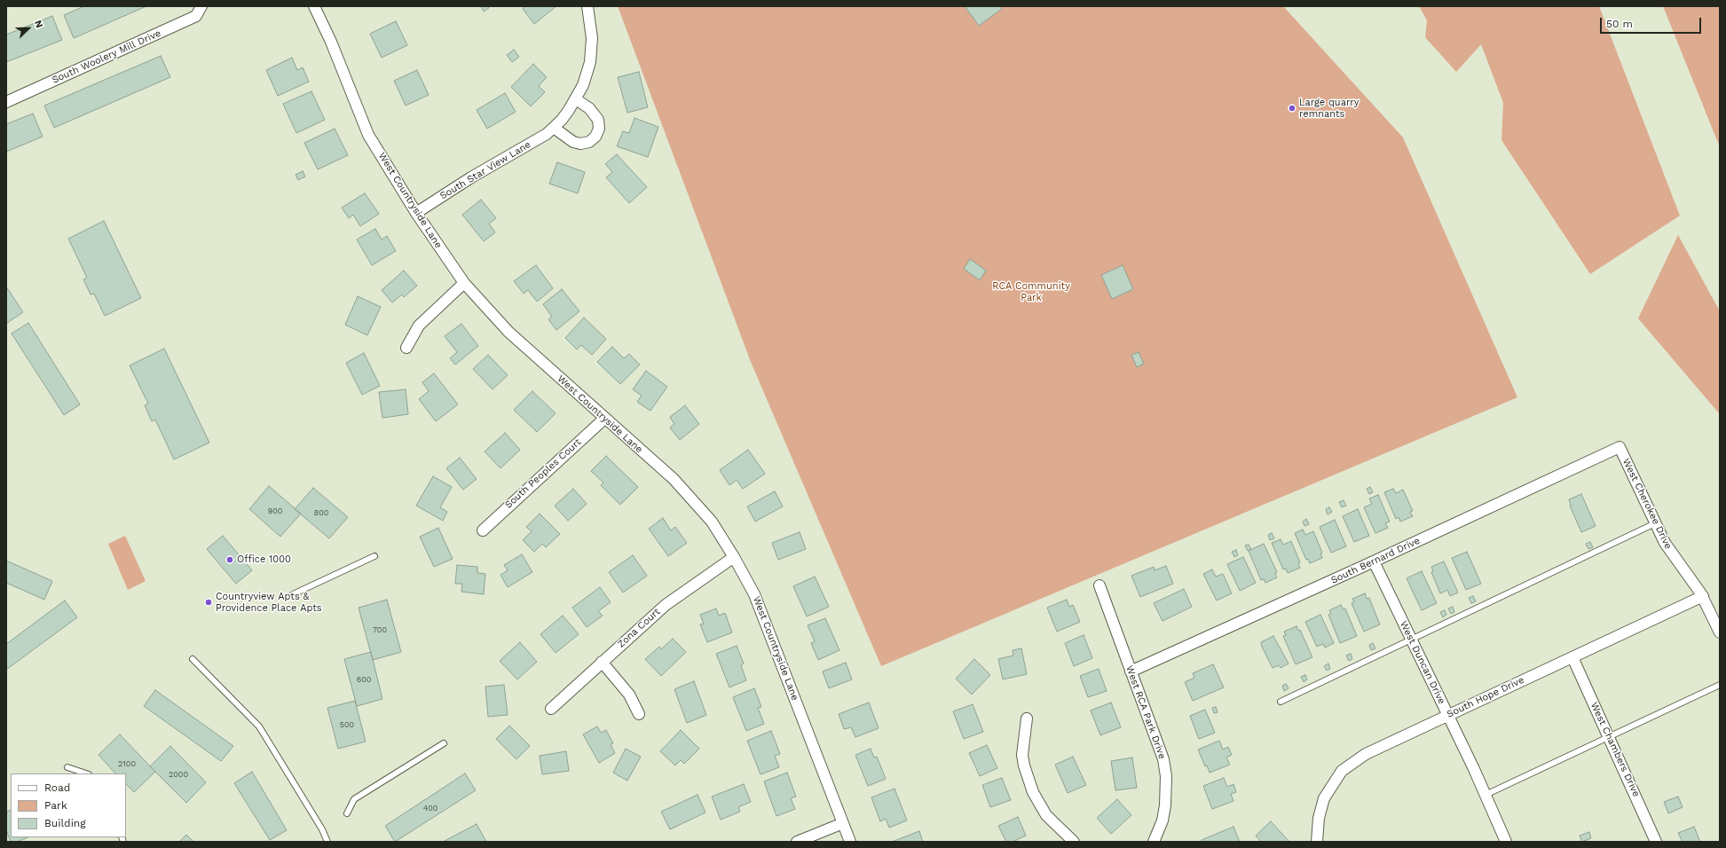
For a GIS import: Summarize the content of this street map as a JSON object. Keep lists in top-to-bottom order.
{
  "streets": {
    "street": [
      "South Woolery Mill Drive",
      "South Star View Lane",
      "West Countryside Lane",
      "South Peoples Court",
      "West Cherokee Drive",
      "South Bernard Drive",
      "Zona Court",
      "West Duncan Drive",
      "South Hope Drive",
      "West RCA Park Drive",
      "West Chambers Drive"
    ]
  },
  "crossings": [
    ["South Star View Lane", "West Countryside Lane"],
    ["West Countryside Lane", "South Peoples Court"],
    ["West Countryside Lane", "Zona Court"],
    ["West Cherokee Drive", "South Bernard Drive"],
    ["West Cherokee Drive", "South Hope Drive"],
    ["South Bernard Drive", "West Duncan Drive"],
    ["South Bernard Drive", "West RCA Park Drive"],
    ["West Duncan Drive", "South Hope Drive"],
    ["South Hope Drive", "West Chambers Drive"]
  ],
  "parks": ["RCA Community Park"],
  "places": ["Large quarry remnants", "Office 1000", "Countryview Apts & Providence Place Apts"],
  "house_numbers": [
    "900",
    "800",
    "700",
    "600",
    "500",
    "2100",
    "2000",
    "400"
  ],
  "legend": ["Road", "Park", "Building"],
  "scale_bar": "50 m",
  "north": "top right"
}
